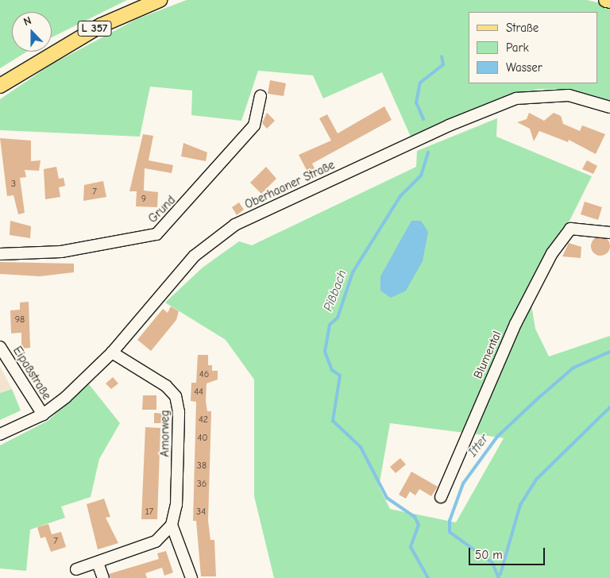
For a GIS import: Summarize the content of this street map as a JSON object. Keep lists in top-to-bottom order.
{
  "streets": {
    "main road": ["L 357"],
    "street": [
      "Oberhaaner Straße",
      "Grund",
      "Blumental",
      "Eipaßstraße",
      "Amorweg"
    ]
  },
  "crossings": [
    ["Oberhaaner Straße", "Eipaßstraße"],
    ["Oberhaaner Straße", "Amorweg"]
  ],
  "water": ["Pißbach", "Itter"],
  "house_numbers": [
    "3",
    "7",
    "9",
    "98",
    "46",
    "44",
    "42",
    "40",
    "38",
    "36",
    "17",
    "34",
    "7"
  ],
  "legend": ["Straße", "Park", "Wasser"],
  "scale_bar": "50 m",
  "north": "top"
}
